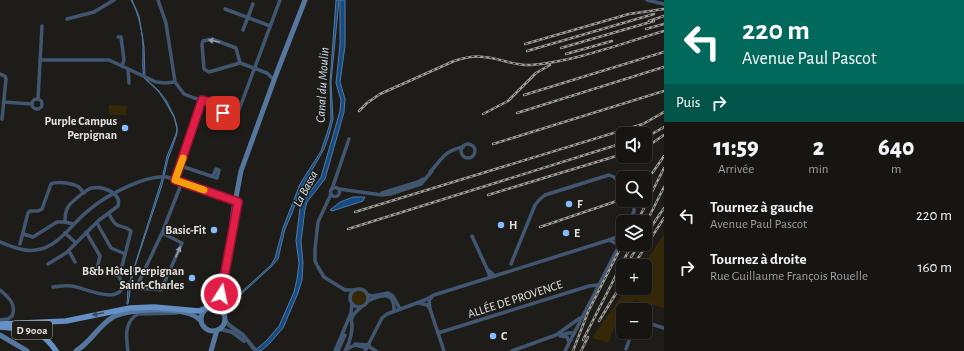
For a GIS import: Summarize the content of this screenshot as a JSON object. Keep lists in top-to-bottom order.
{
  "streets": {
    "main road": ["D 900a"],
    "street": ["ALLÉE DE PROVENCE"]
  },
  "water": ["Canal du Moulin", "La Bassa"],
  "places": [
    "Purple Campus Perpignan",
    "F",
    "H",
    "Basic-Fit",
    "E",
    "B&b Hôtel Perpignan Saint-Charles",
    "C"
  ],
  "page": {
    "turn": ["220 m", "Avenue Paul Pascot"],
    "then": "Puis",
    "eta": [
      "11:59",
      "Arrivée",
      "2",
      "min",
      "640",
      "m"
    ],
    "map_buttons": ["+", "−"],
    "list": [
      {
        "name": "Tournez à gauche",
        "note": "Avenue Paul Pascot",
        "value": "220 m"
      },
      {
        "name": "Tournez à droite",
        "note": "Rue Guillaume François Rouelle",
        "value": "160 m"
      }
    ]
  }
}
